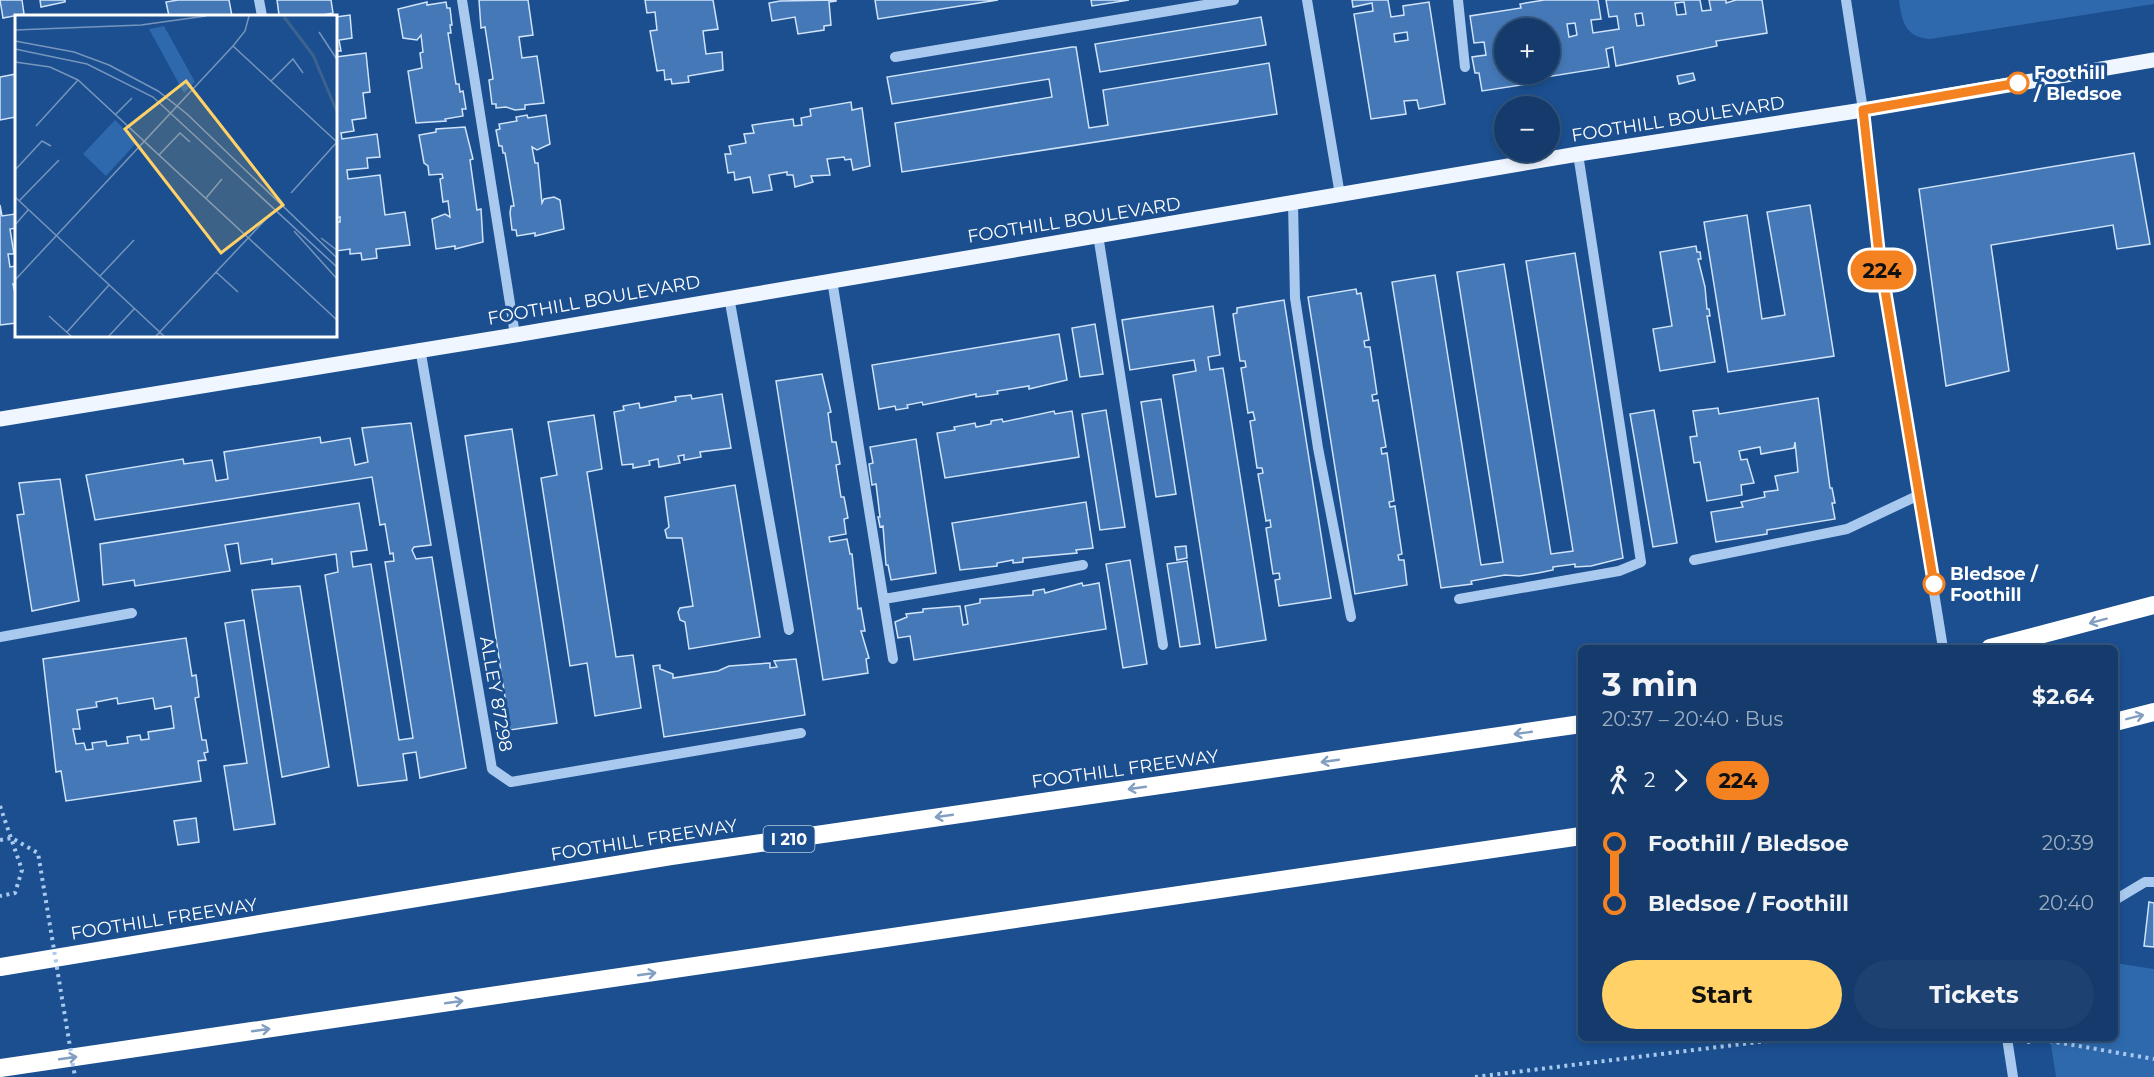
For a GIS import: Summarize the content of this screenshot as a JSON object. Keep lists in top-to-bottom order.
{
  "streets": {
    "highway": ["FOOTHILL FREEWAY", "I 210"],
    "main road": ["FOOTHILL BOULEVARD"],
    "street": ["ALLEY 87298"]
  },
  "crossings": [
    ["FOOTHILL BOULEVARD", "ALLEY 87298"]
  ],
  "places": ["Foothill / Bledsoe", "Bledsoe / Foothill"],
  "lines": ["bus line 224"],
  "page": {
    "on_map": "224",
    "map_buttons": ["+", "−"],
    "heading": ["3 min", "20:37 – 20:40 · Bus", "$2.64"],
    "legs": ["2", "224"],
    "list": [
      {
        "name": "Foothill / Bledsoe",
        "value": "20:39"
      },
      {
        "name": "Bledsoe / Foothill",
        "value": "20:40"
      }
    ],
    "buttons": ["Start", "Tickets"]
  }
}
